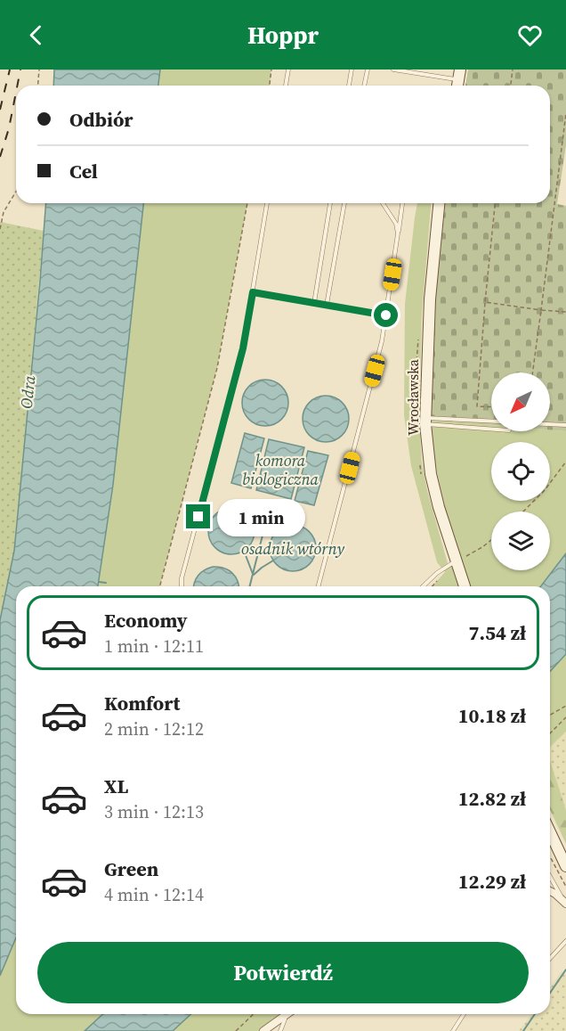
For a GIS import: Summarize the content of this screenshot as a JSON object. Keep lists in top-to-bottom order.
{
  "streets": {
    "main road": ["Wrocławska"]
  },
  "water": ["Odra", "komora biologiczna", "osadnik wtórny"],
  "north": "bottom left",
  "page": {
    "header": "Hoppr",
    "banner": ["Odbiór", "Cel"],
    "bubble": "1 min",
    "list": [
      {
        "name": "Economy",
        "note": "1 min · 12:11",
        "value": "7.54 zł"
      },
      {
        "name": "Komfort",
        "note": "2 min · 12:12",
        "value": "10.18 zł"
      },
      {
        "name": "XL",
        "note": "3 min · 12:13",
        "value": "12.82 zł"
      },
      {
        "name": "Green",
        "note": "4 min · 12:14",
        "value": "12.29 zł"
      }
    ],
    "buttons": "Potwierdź"
  }
}
